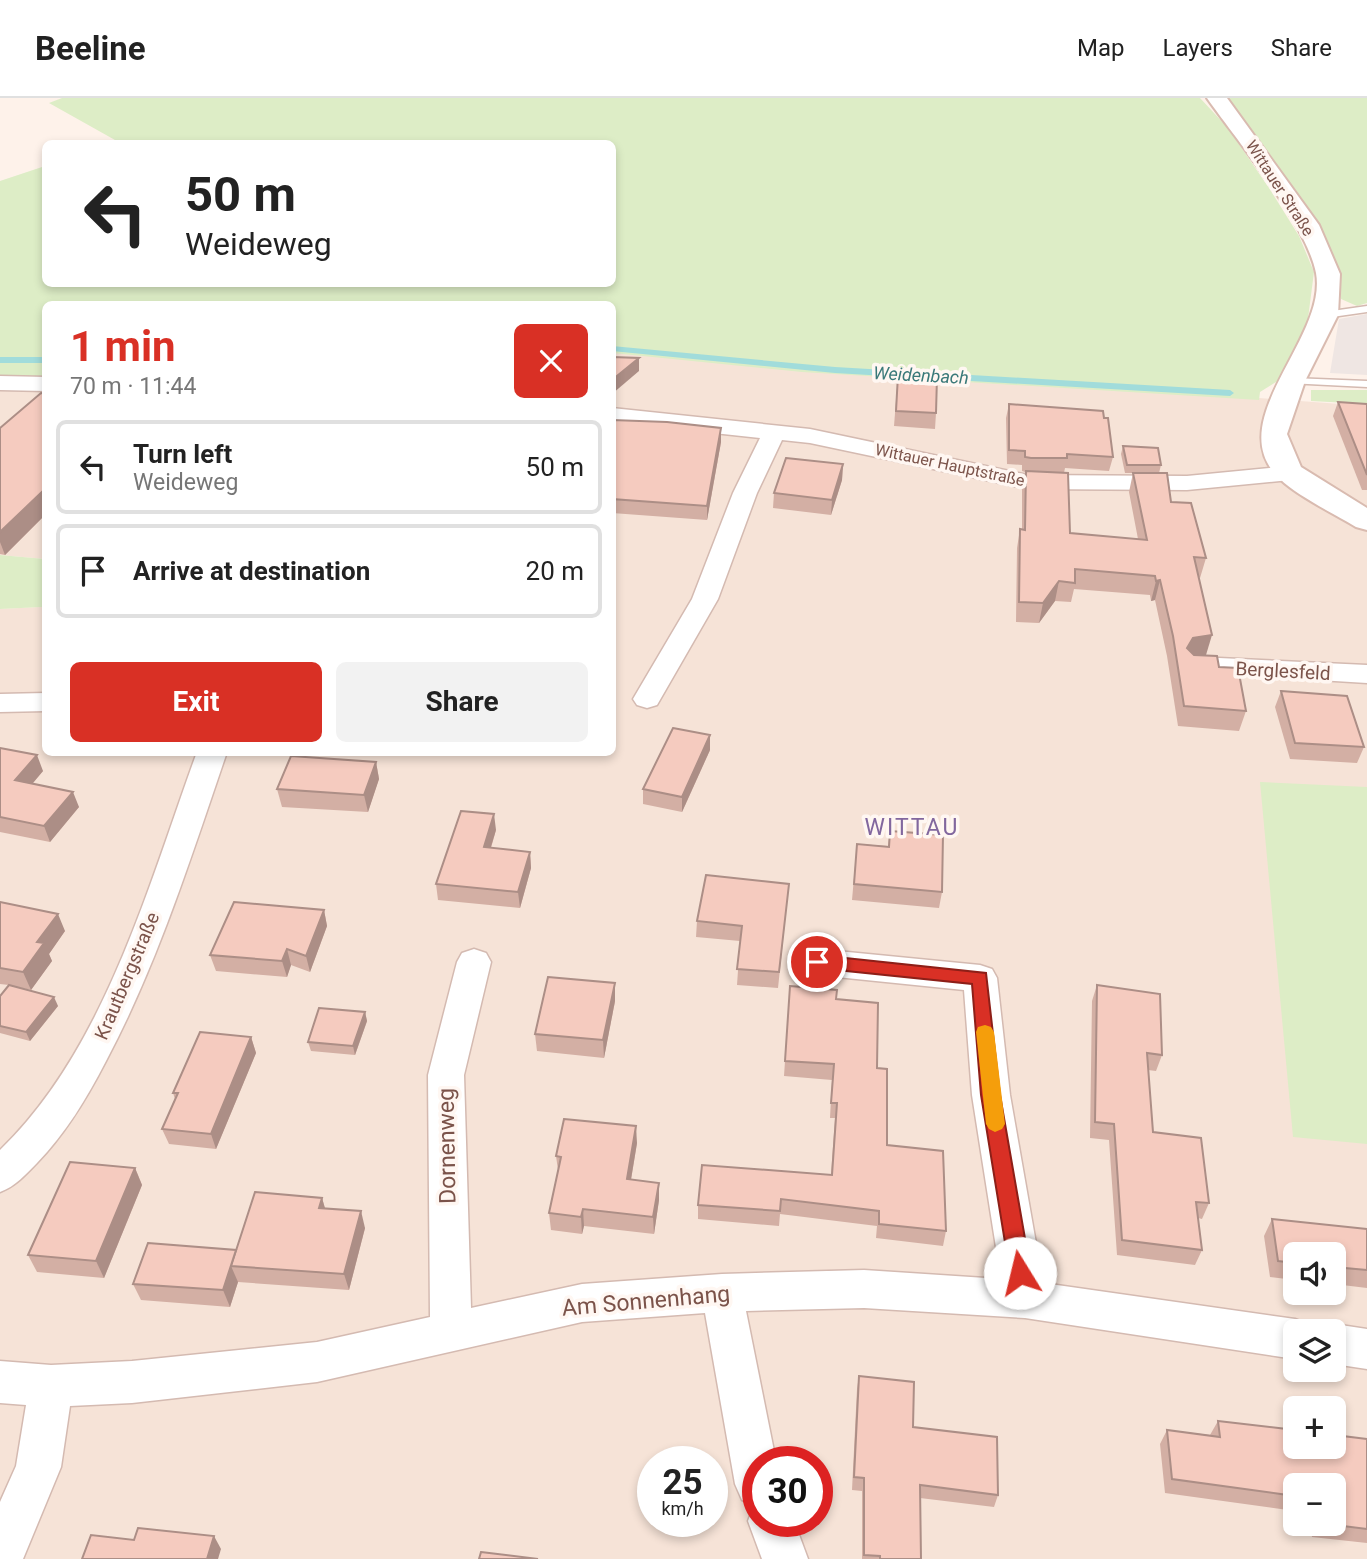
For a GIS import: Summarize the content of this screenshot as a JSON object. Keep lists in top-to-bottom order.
{
  "streets": {
    "street": [
      "Wittauer Straße",
      "Wittauer Hauptstraße",
      "Berglesfeld",
      "Krautbergstraße",
      "Dornenweg",
      "Am Sonnenhang"
    ]
  },
  "crossings": [
    ["Wittauer Straße", "Wittauer Hauptstraße"],
    ["Dornenweg", "Am Sonnenhang"]
  ],
  "districts": ["WITTAU"],
  "water": ["Weidenbach"],
  "page": {
    "header": "Beeline",
    "nav": ["Map", "Layers", "Share"],
    "turn": ["50 m", "Weideweg"],
    "heading": ["1 min", "70 m · 11:44"],
    "list": [
      {
        "name": "Turn left",
        "note": "Weideweg",
        "value": "50 m"
      },
      {
        "name": "Arrive at destination",
        "value": "20 m"
      }
    ],
    "buttons": ["Exit", "Share"],
    "map_buttons": ["+", "−"],
    "speed": "25 km/h",
    "limit": "30"
  }
}
